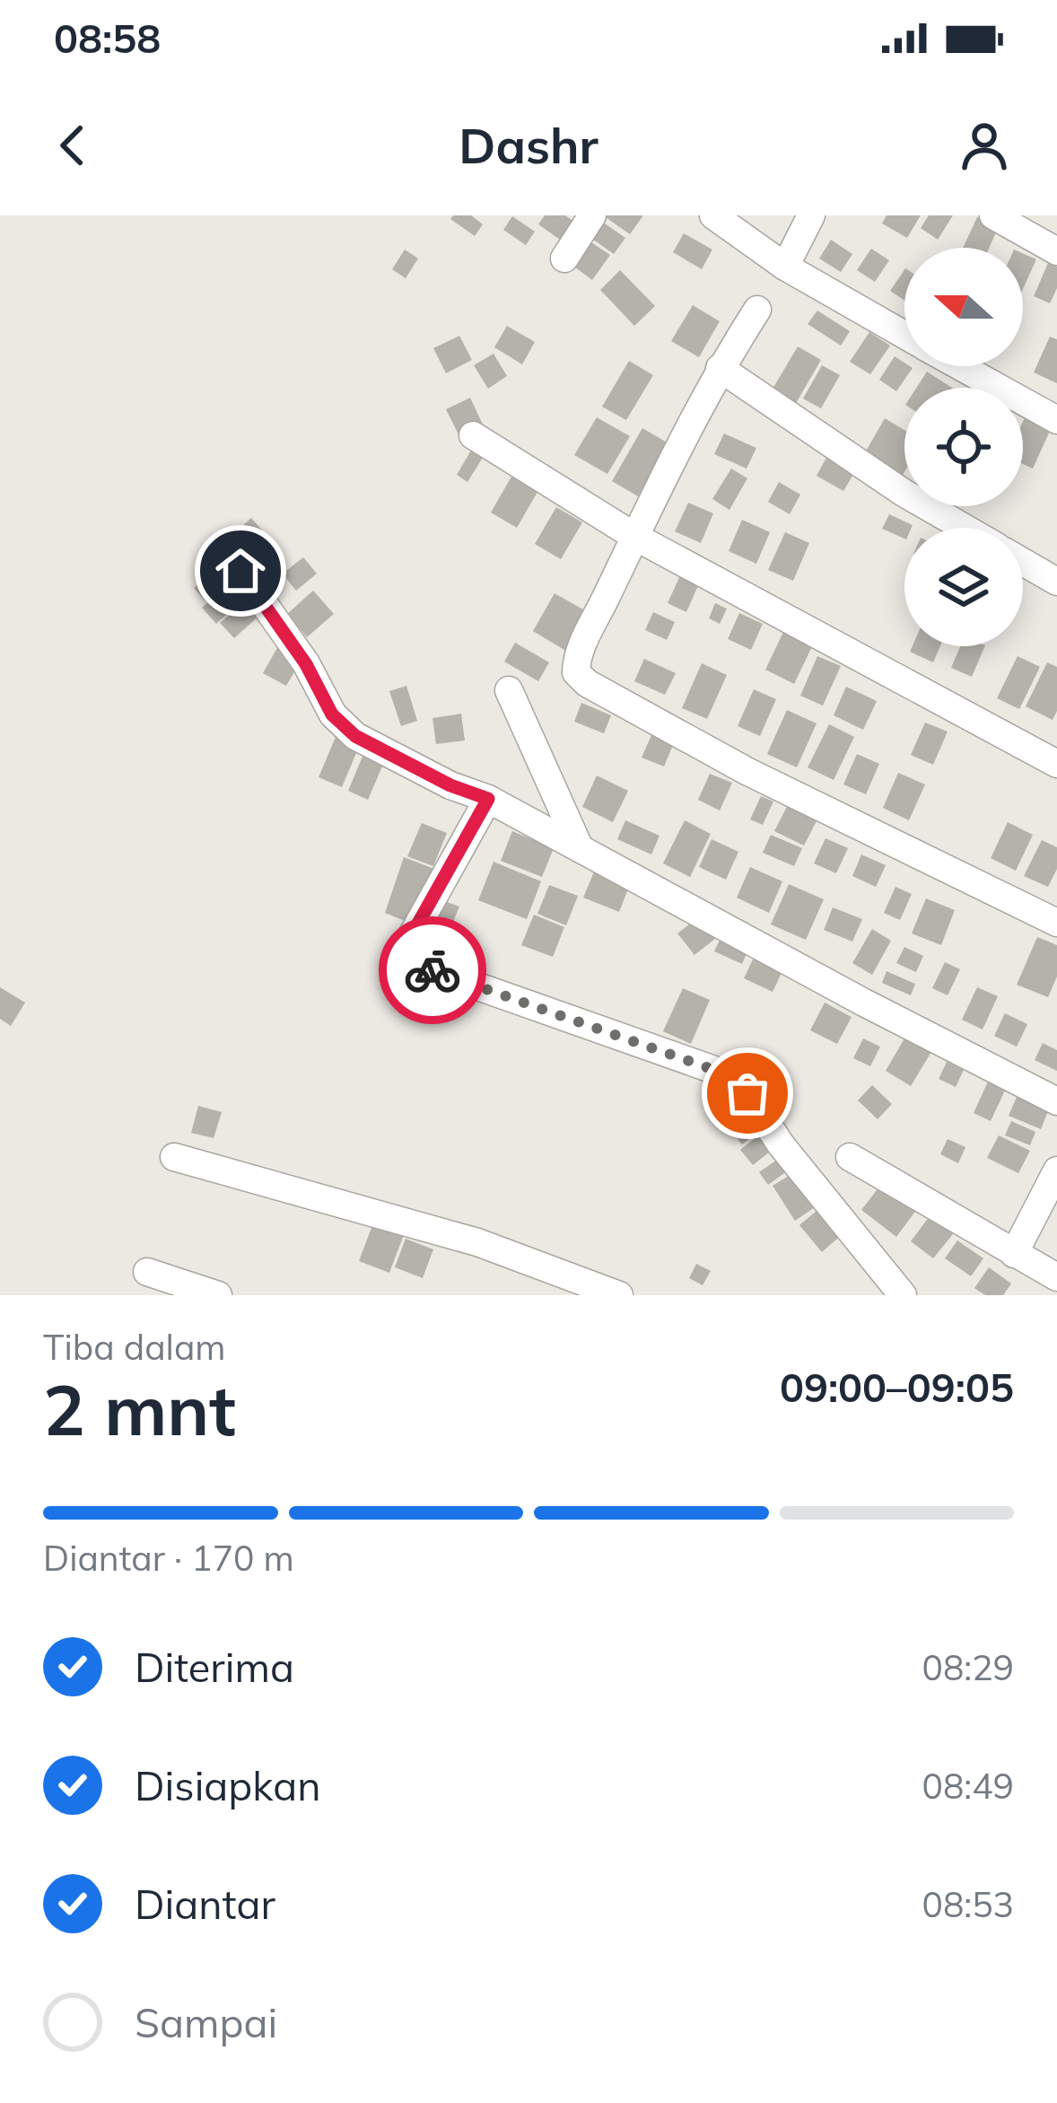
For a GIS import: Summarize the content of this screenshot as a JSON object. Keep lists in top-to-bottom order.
{
  "north": "left",
  "page": {
    "status": "08:58",
    "header": "Dashr",
    "heading": ["2 mnt", "Tiba dalam", "09:00–09:05"],
    "bar": "Diantar · 170 m",
    "list": [
      ["Diterima", "08:29"],
      ["Disiapkan", "08:49"],
      ["Diantar", "08:53"],
      "Sampai"
    ]
  }
}
